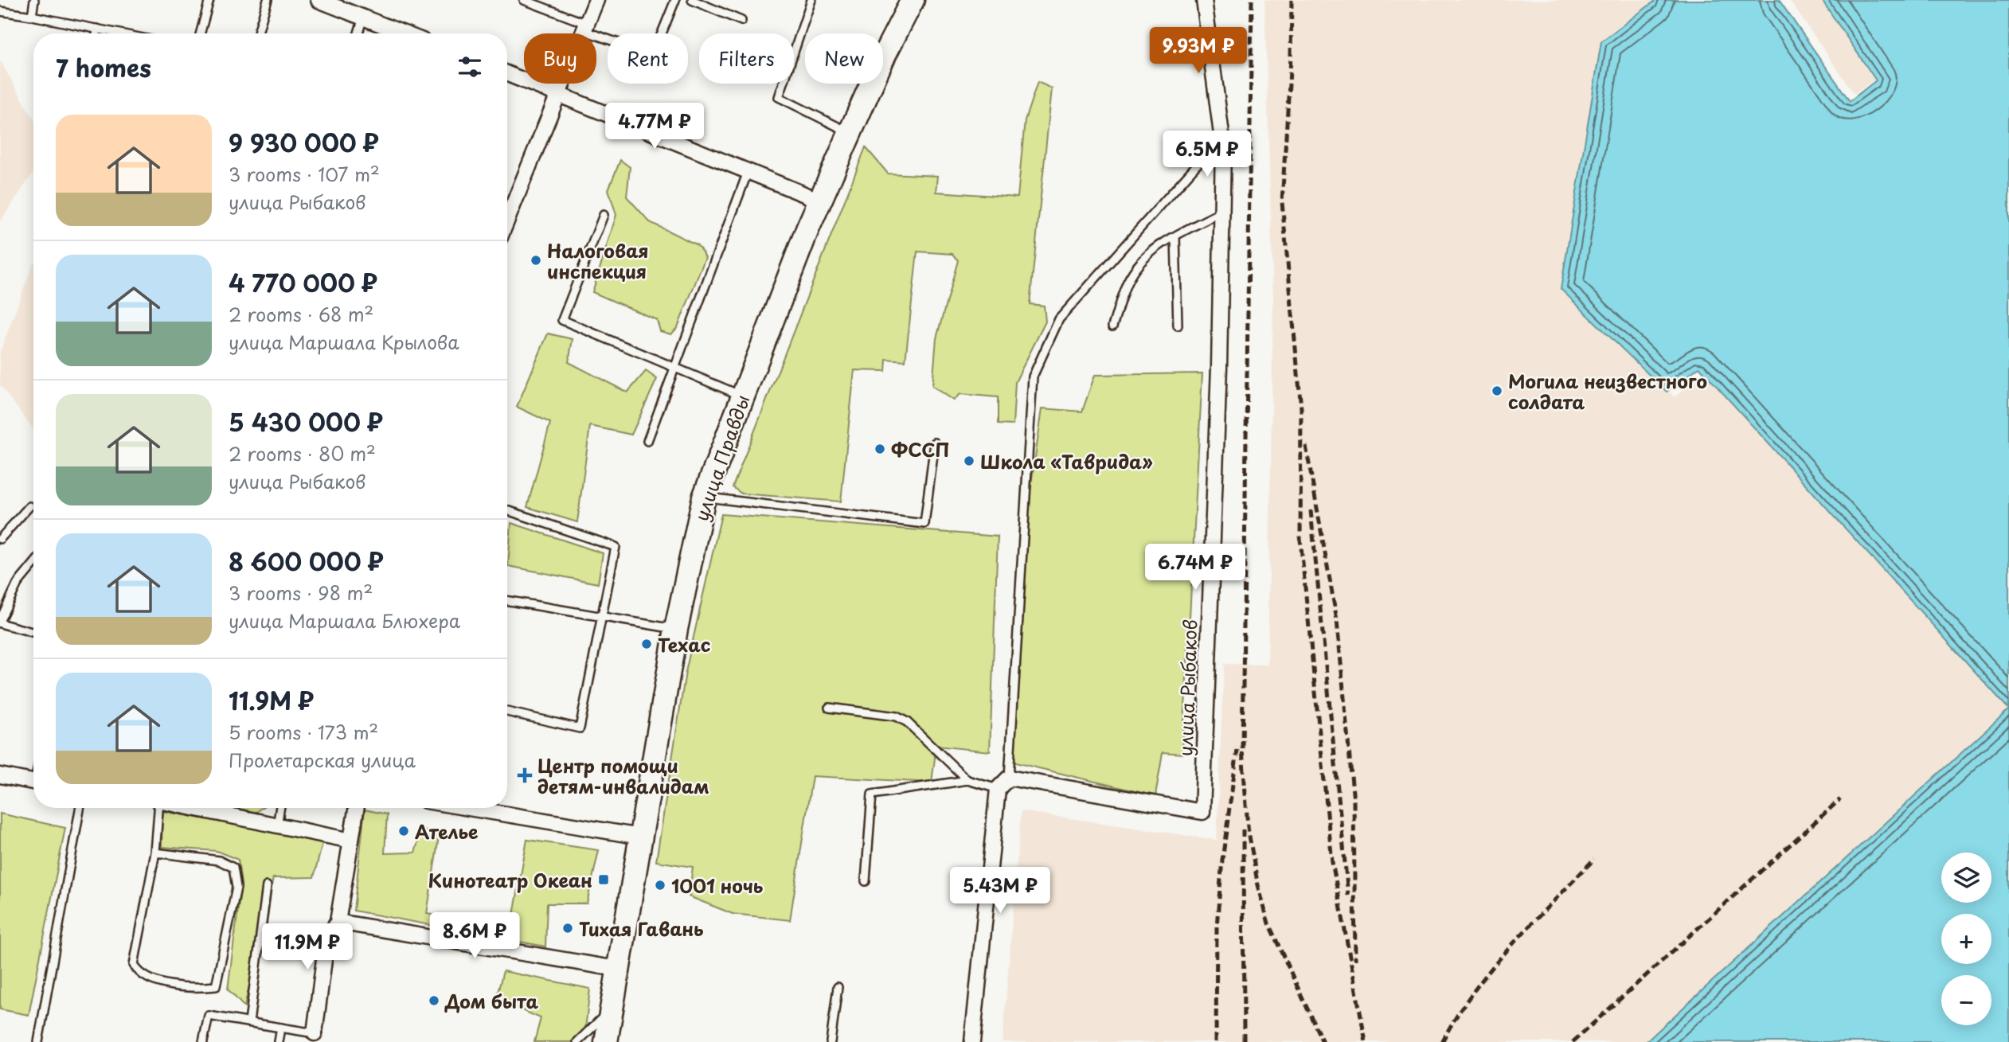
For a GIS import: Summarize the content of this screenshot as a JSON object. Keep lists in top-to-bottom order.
{
  "streets": {
    "main road": ["улица Правды"],
    "street": ["улица Рыбаков"]
  },
  "places": {
    "other": [
      "Налоговая инспекция",
      "Могила неизвестного солдата",
      "ФССП",
      "Школа «Таврида»",
      "Техас",
      "Ателье",
      "1001 ночь",
      "Тихая Гавань",
      "Дом быта"
    ],
    "health": ["Центр помощи детям-инвалидам"],
    "transit": ["Кинотеатр Океан"]
  },
  "page": {
    "price": [
      "9.93M ₽",
      "4.77M ₽",
      "6.5M ₽",
      "6.74M ₽",
      "5.43M ₽",
      "8.6M ₽",
      "11.9M ₽"
    ],
    "chip": [
      "Buy",
      "Rent",
      "Filters",
      "New"
    ],
    "heading": "7 homes",
    "list": [
      {
        "name": "9 930 000 ₽",
        "note": "3 rooms · 107 m² · улица Рыбаков"
      },
      {
        "name": "4 770 000 ₽",
        "note": "2 rooms · 68 m² · улица Маршала Крылова"
      },
      {
        "name": "5 430 000 ₽",
        "note": "2 rooms · 80 m² · улица Рыбаков"
      },
      {
        "name": "8 600 000 ₽",
        "note": "3 rooms · 98 m² · улица Маршала Блюхера"
      },
      {
        "name": "11.9M ₽",
        "note": "5 rooms · 173 m² · Пролетарская улица"
      }
    ],
    "map_buttons": ["+", "−"]
  }
}
